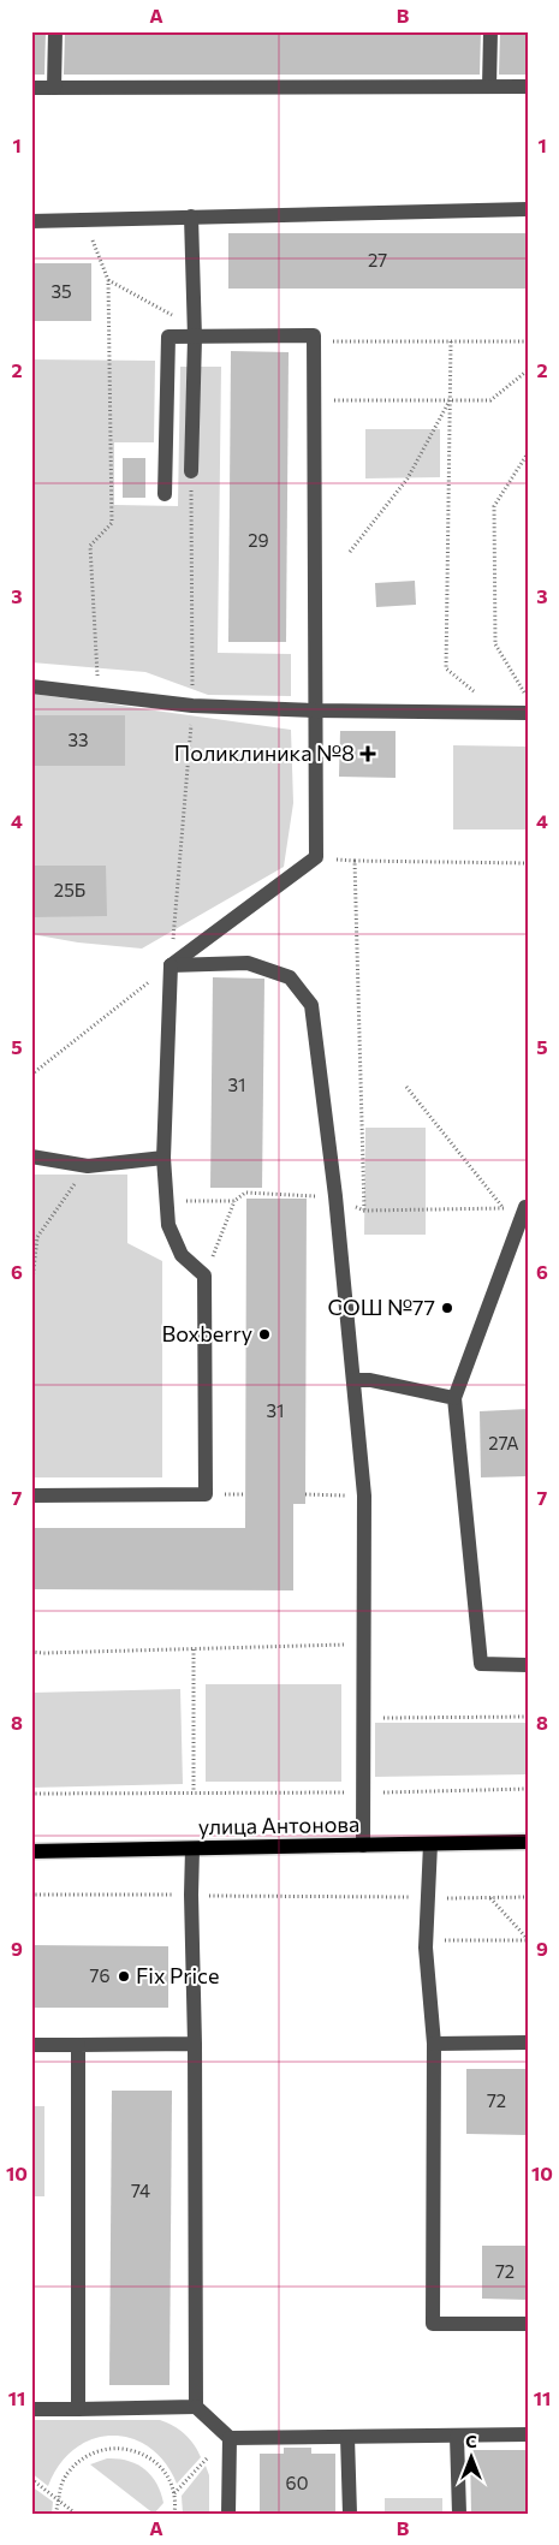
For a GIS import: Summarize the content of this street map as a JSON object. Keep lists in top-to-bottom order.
{
  "streets": {
    "main road": ["улица Антонова"]
  },
  "places": {
    "health": ["Поликлиника №8"],
    "other": ["СОШ №77", "Boxberry", "Fix Price"]
  },
  "house_numbers": [
    "27",
    "35",
    "29",
    "33",
    "25Б",
    "31",
    "31",
    "27А",
    "76",
    "72",
    "74",
    "72",
    "60"
  ],
  "north": "top",
  "grid": {
    "columns": ["A", "B"],
    "rows": [
      "1",
      "2",
      "3",
      "4",
      "5",
      "6",
      "7",
      "8",
      "9",
      "10",
      "11"
    ]
  }
}
